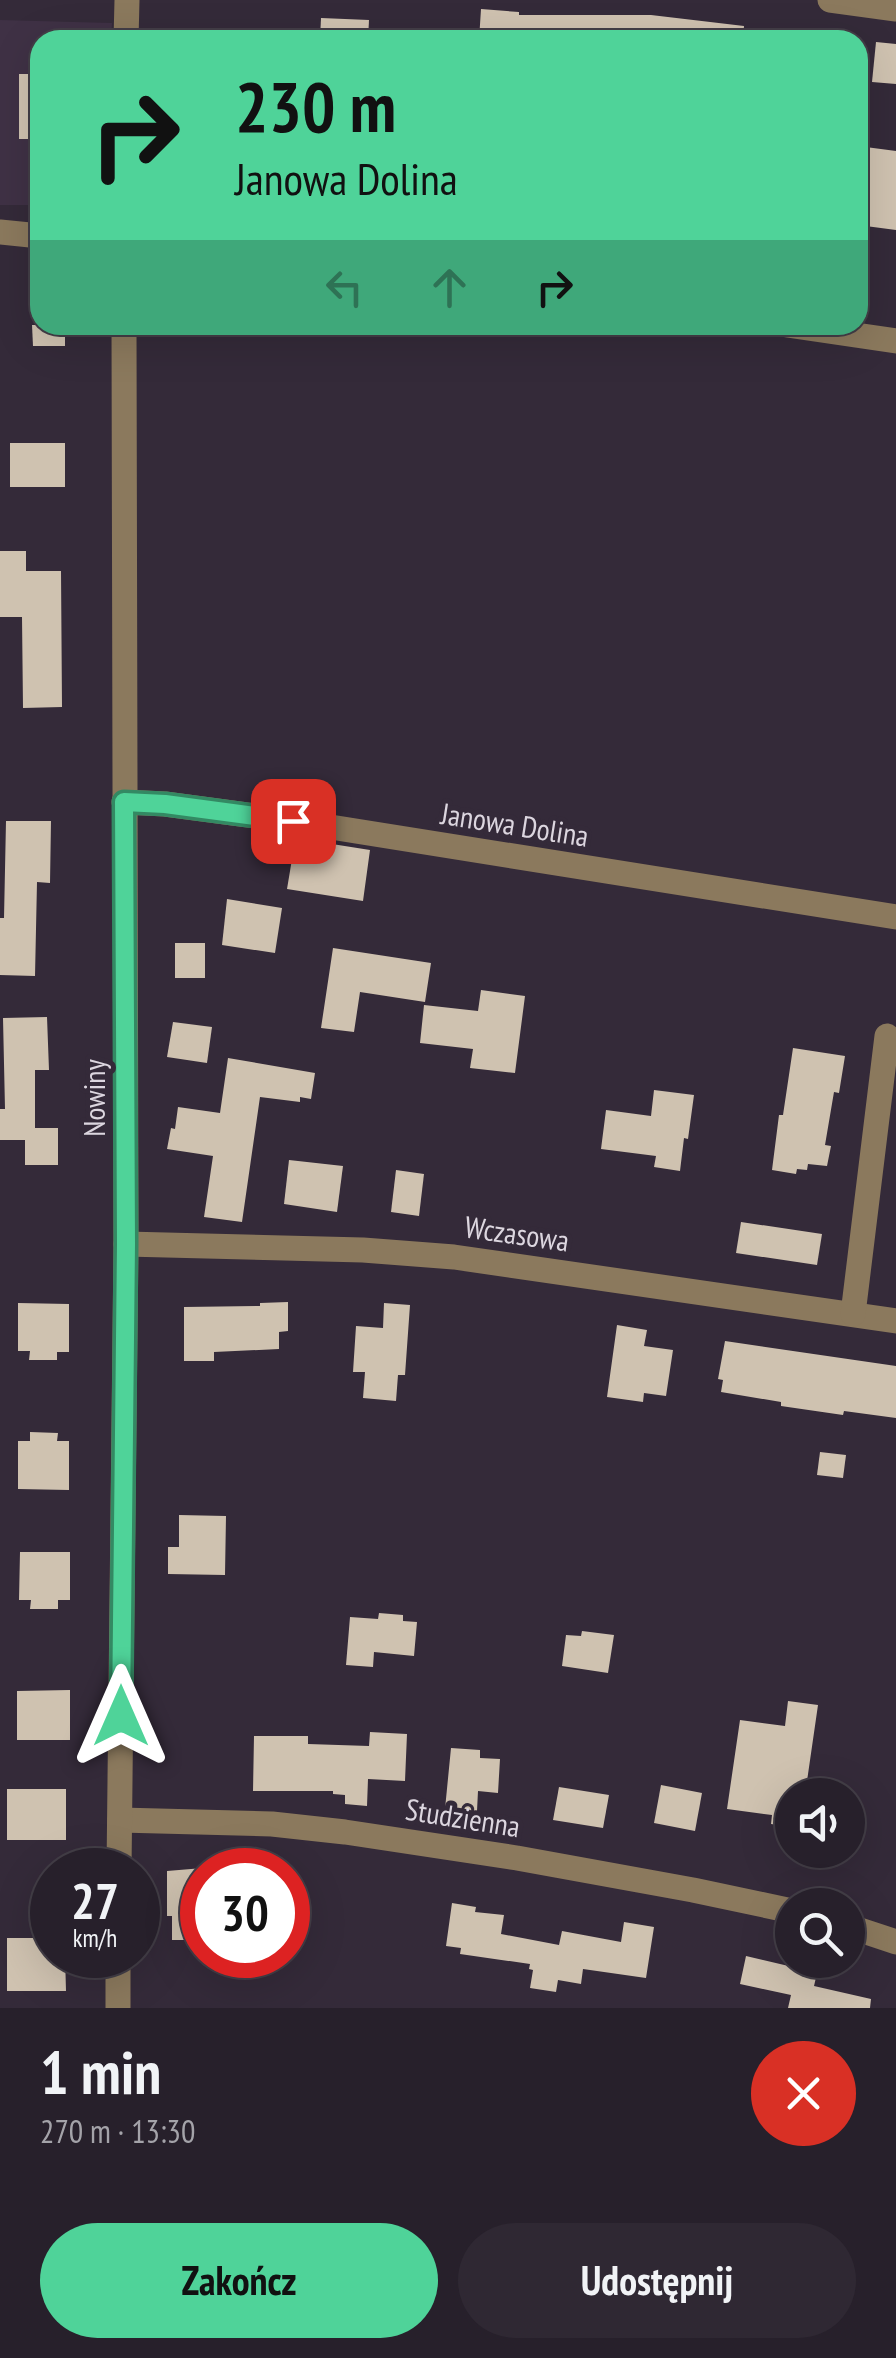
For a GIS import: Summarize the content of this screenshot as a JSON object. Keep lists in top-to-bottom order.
{
  "streets": {
    "street": [
      "Janowa Dolina",
      "Nowiny",
      "Wczasowa",
      "Studzienna"
    ]
  },
  "crossings": [
    ["Janowa Dolina", "Nowiny"],
    ["Nowiny", "Wczasowa"],
    ["Nowiny", "Studzienna"]
  ],
  "page": {
    "turn": ["230 m", "Janowa Dolina"],
    "speed": "27 km/h",
    "limit": "30",
    "heading": ["1 min", "270 m · 13:30"],
    "buttons": ["Zakończ", "Udostępnij"]
  }
}
